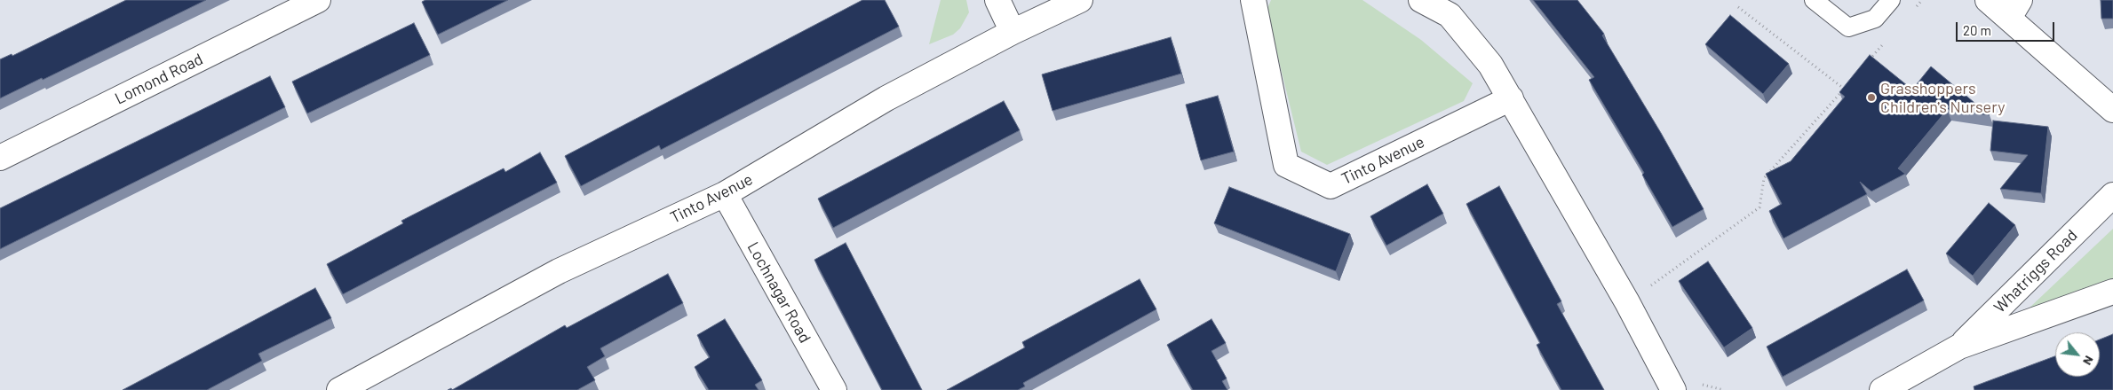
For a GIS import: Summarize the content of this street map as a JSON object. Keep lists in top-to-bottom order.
{
  "streets": {
    "street": [
      "Lomond Road",
      "Tinto Avenue",
      "Whatriggs Road",
      "Lochnagar Road"
    ]
  },
  "crossings": [
    ["Tinto Avenue", "Lochnagar Road"]
  ],
  "places": ["Grasshoppers Children's Nursery"],
  "scale_bar": "20 m",
  "north": "bottom right"
}
